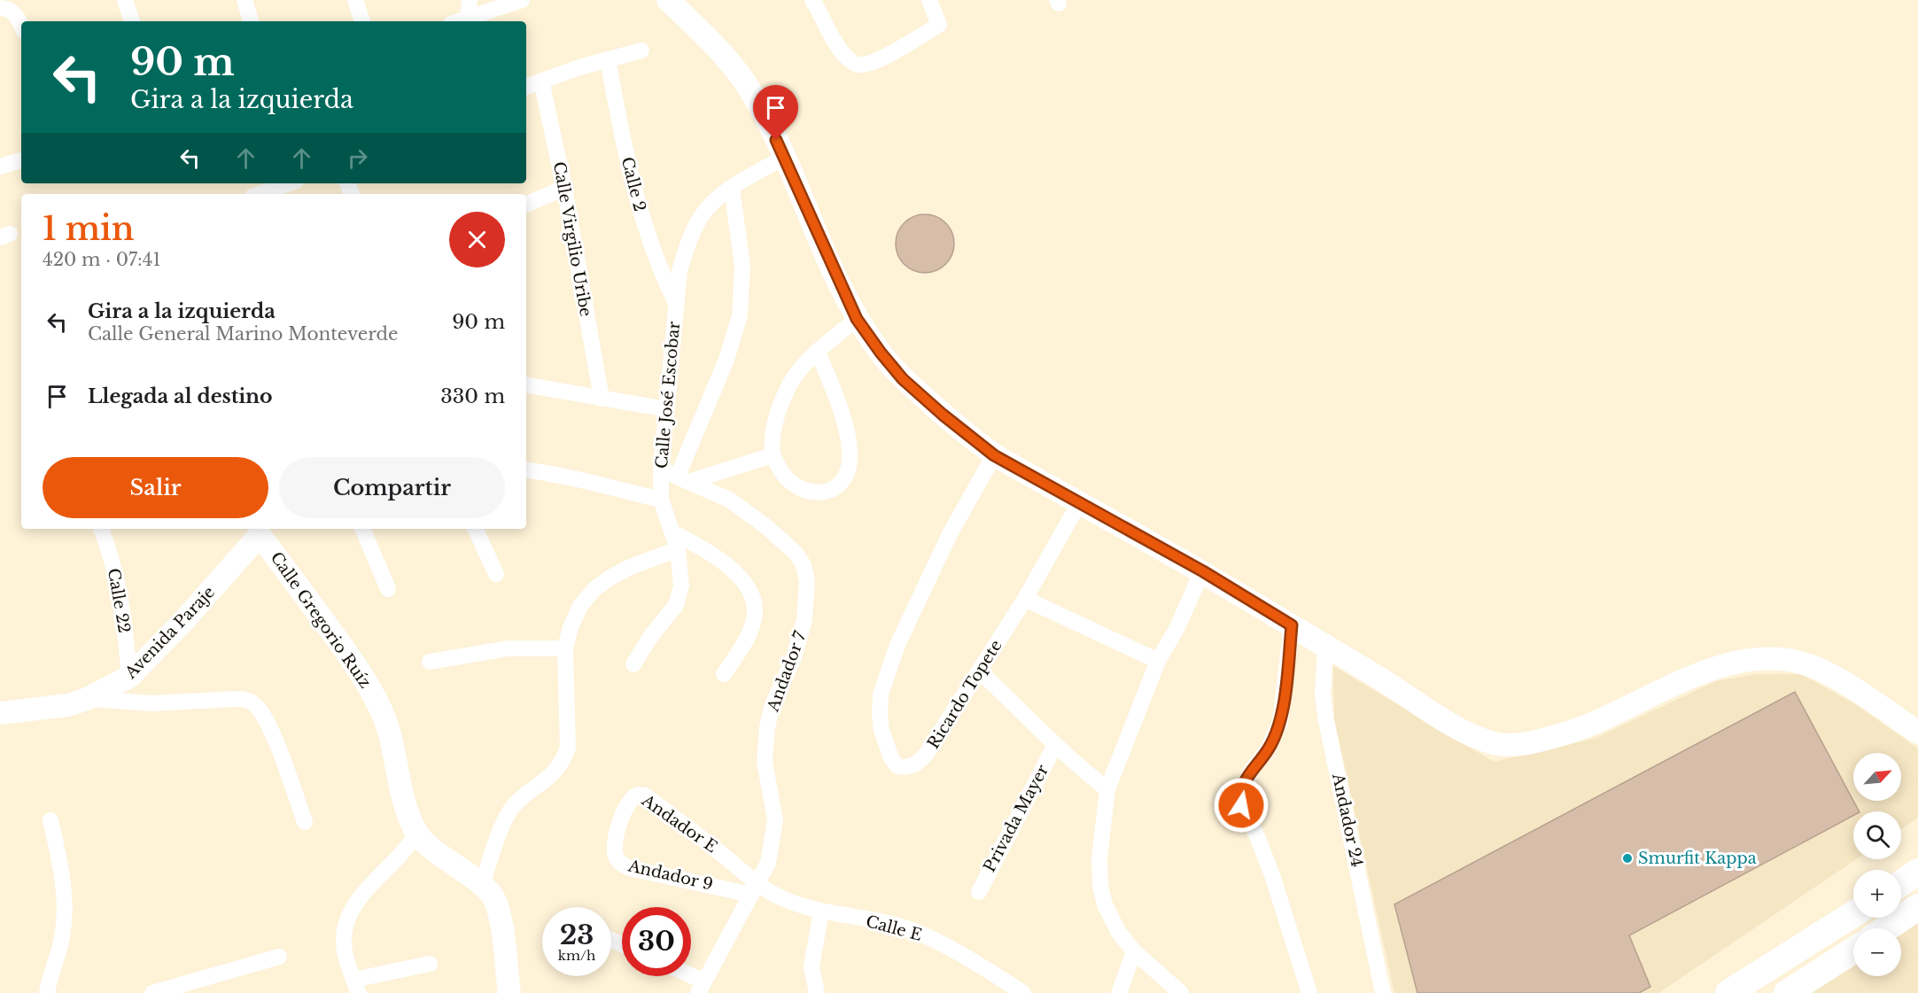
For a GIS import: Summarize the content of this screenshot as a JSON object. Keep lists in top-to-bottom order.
{
  "streets": {
    "street": [
      "Calle 2",
      "Calle Virgilio Uribe",
      "Calle José Escobar",
      "Calle 22",
      "Calle Gregorio Ruíz",
      "Avenida Paraje",
      "Andador 7",
      "Ricardo Topete",
      "Privada Mayer",
      "Andador 24",
      "Andador E",
      "Andador 9",
      "Calle E"
    ]
  },
  "crossings": [
    ["Calle 2", "Calle José Escobar"],
    ["Calle José Escobar", "Andador 7"],
    ["Calle 22", "Avenida Paraje"],
    ["Calle Gregorio Ruíz", "Avenida Paraje"],
    ["Andador 7", "Andador E"],
    ["Andador 7", "Andador 9"],
    ["Andador 7", "Calle E"],
    ["Andador E", "Andador 9"],
    ["Andador E", "Calle E"],
    ["Andador 9", "Calle E"]
  ],
  "places": ["Smurfit Kappa"],
  "north": "top right",
  "page": {
    "turn": ["90 m", "Gira a la izquierda"],
    "heading": ["1 min", "420 m · 07:41"],
    "list": [
      {
        "name": "Gira a la izquierda",
        "note": "Calle General Marino Monteverde",
        "value": "90 m"
      },
      {
        "name": "Llegada al destino",
        "value": "330 m"
      }
    ],
    "buttons": ["Salir", "Compartir"],
    "map_buttons": ["+", "−"],
    "speed": "23 km/h",
    "limit": "30"
  }
}
